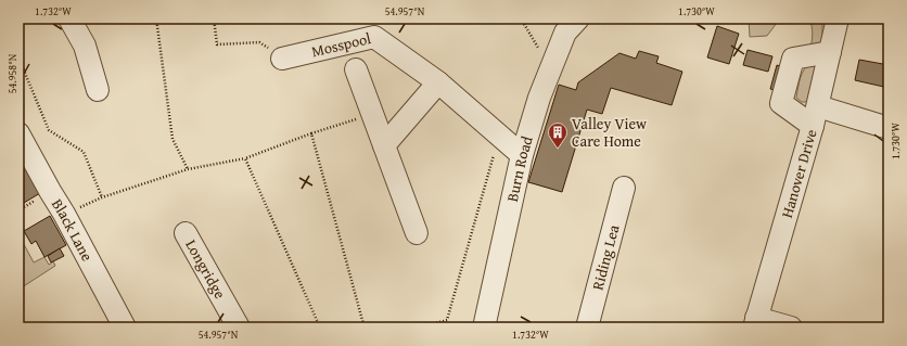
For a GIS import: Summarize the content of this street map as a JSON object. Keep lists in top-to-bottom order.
{
  "streets": {
    "street": [
      "Mosspool",
      "Burn Road",
      "Hanover Drive",
      "Black Lane",
      "Riding Lea",
      "Longridge"
    ]
  },
  "crossings": [
    ["Mosspool", "Burn Road"]
  ],
  "places": {
    "building": ["Valley View Care Home"]
  },
  "coordinates": [
    "1.732°W",
    "54.957°N",
    "1.730°W",
    "54.958°N"
  ]
}
